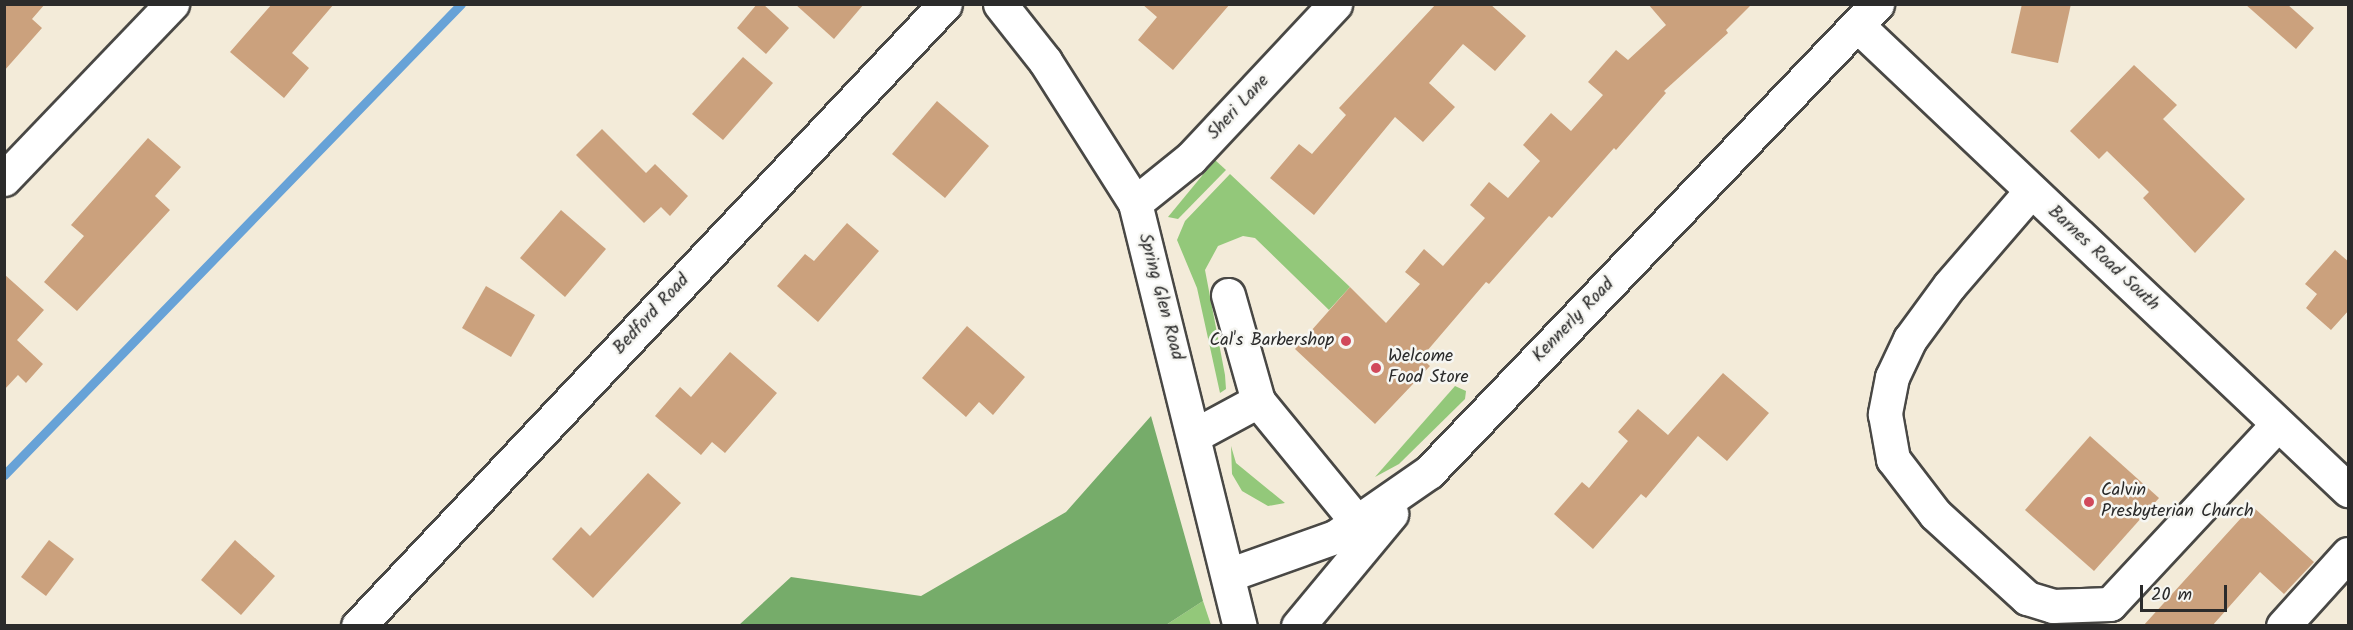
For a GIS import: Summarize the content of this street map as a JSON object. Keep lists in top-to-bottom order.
{
  "streets": {
    "street": [
      "Sheri Lane",
      "Barnes Road South",
      "Spring Glen Road",
      "Bedford Road",
      "Kennerly Road"
    ]
  },
  "crossings": [
    ["Sheri Lane", "Spring Glen Road"],
    ["Barnes Road South", "Kennerly Road"],
    ["Spring Glen Road", "Kennerly Road"]
  ],
  "places": ["Cal's Barbershop", "Welcome Food Store", "Calvin Presbyterian Church"],
  "scale_bar": "20 m"
}
